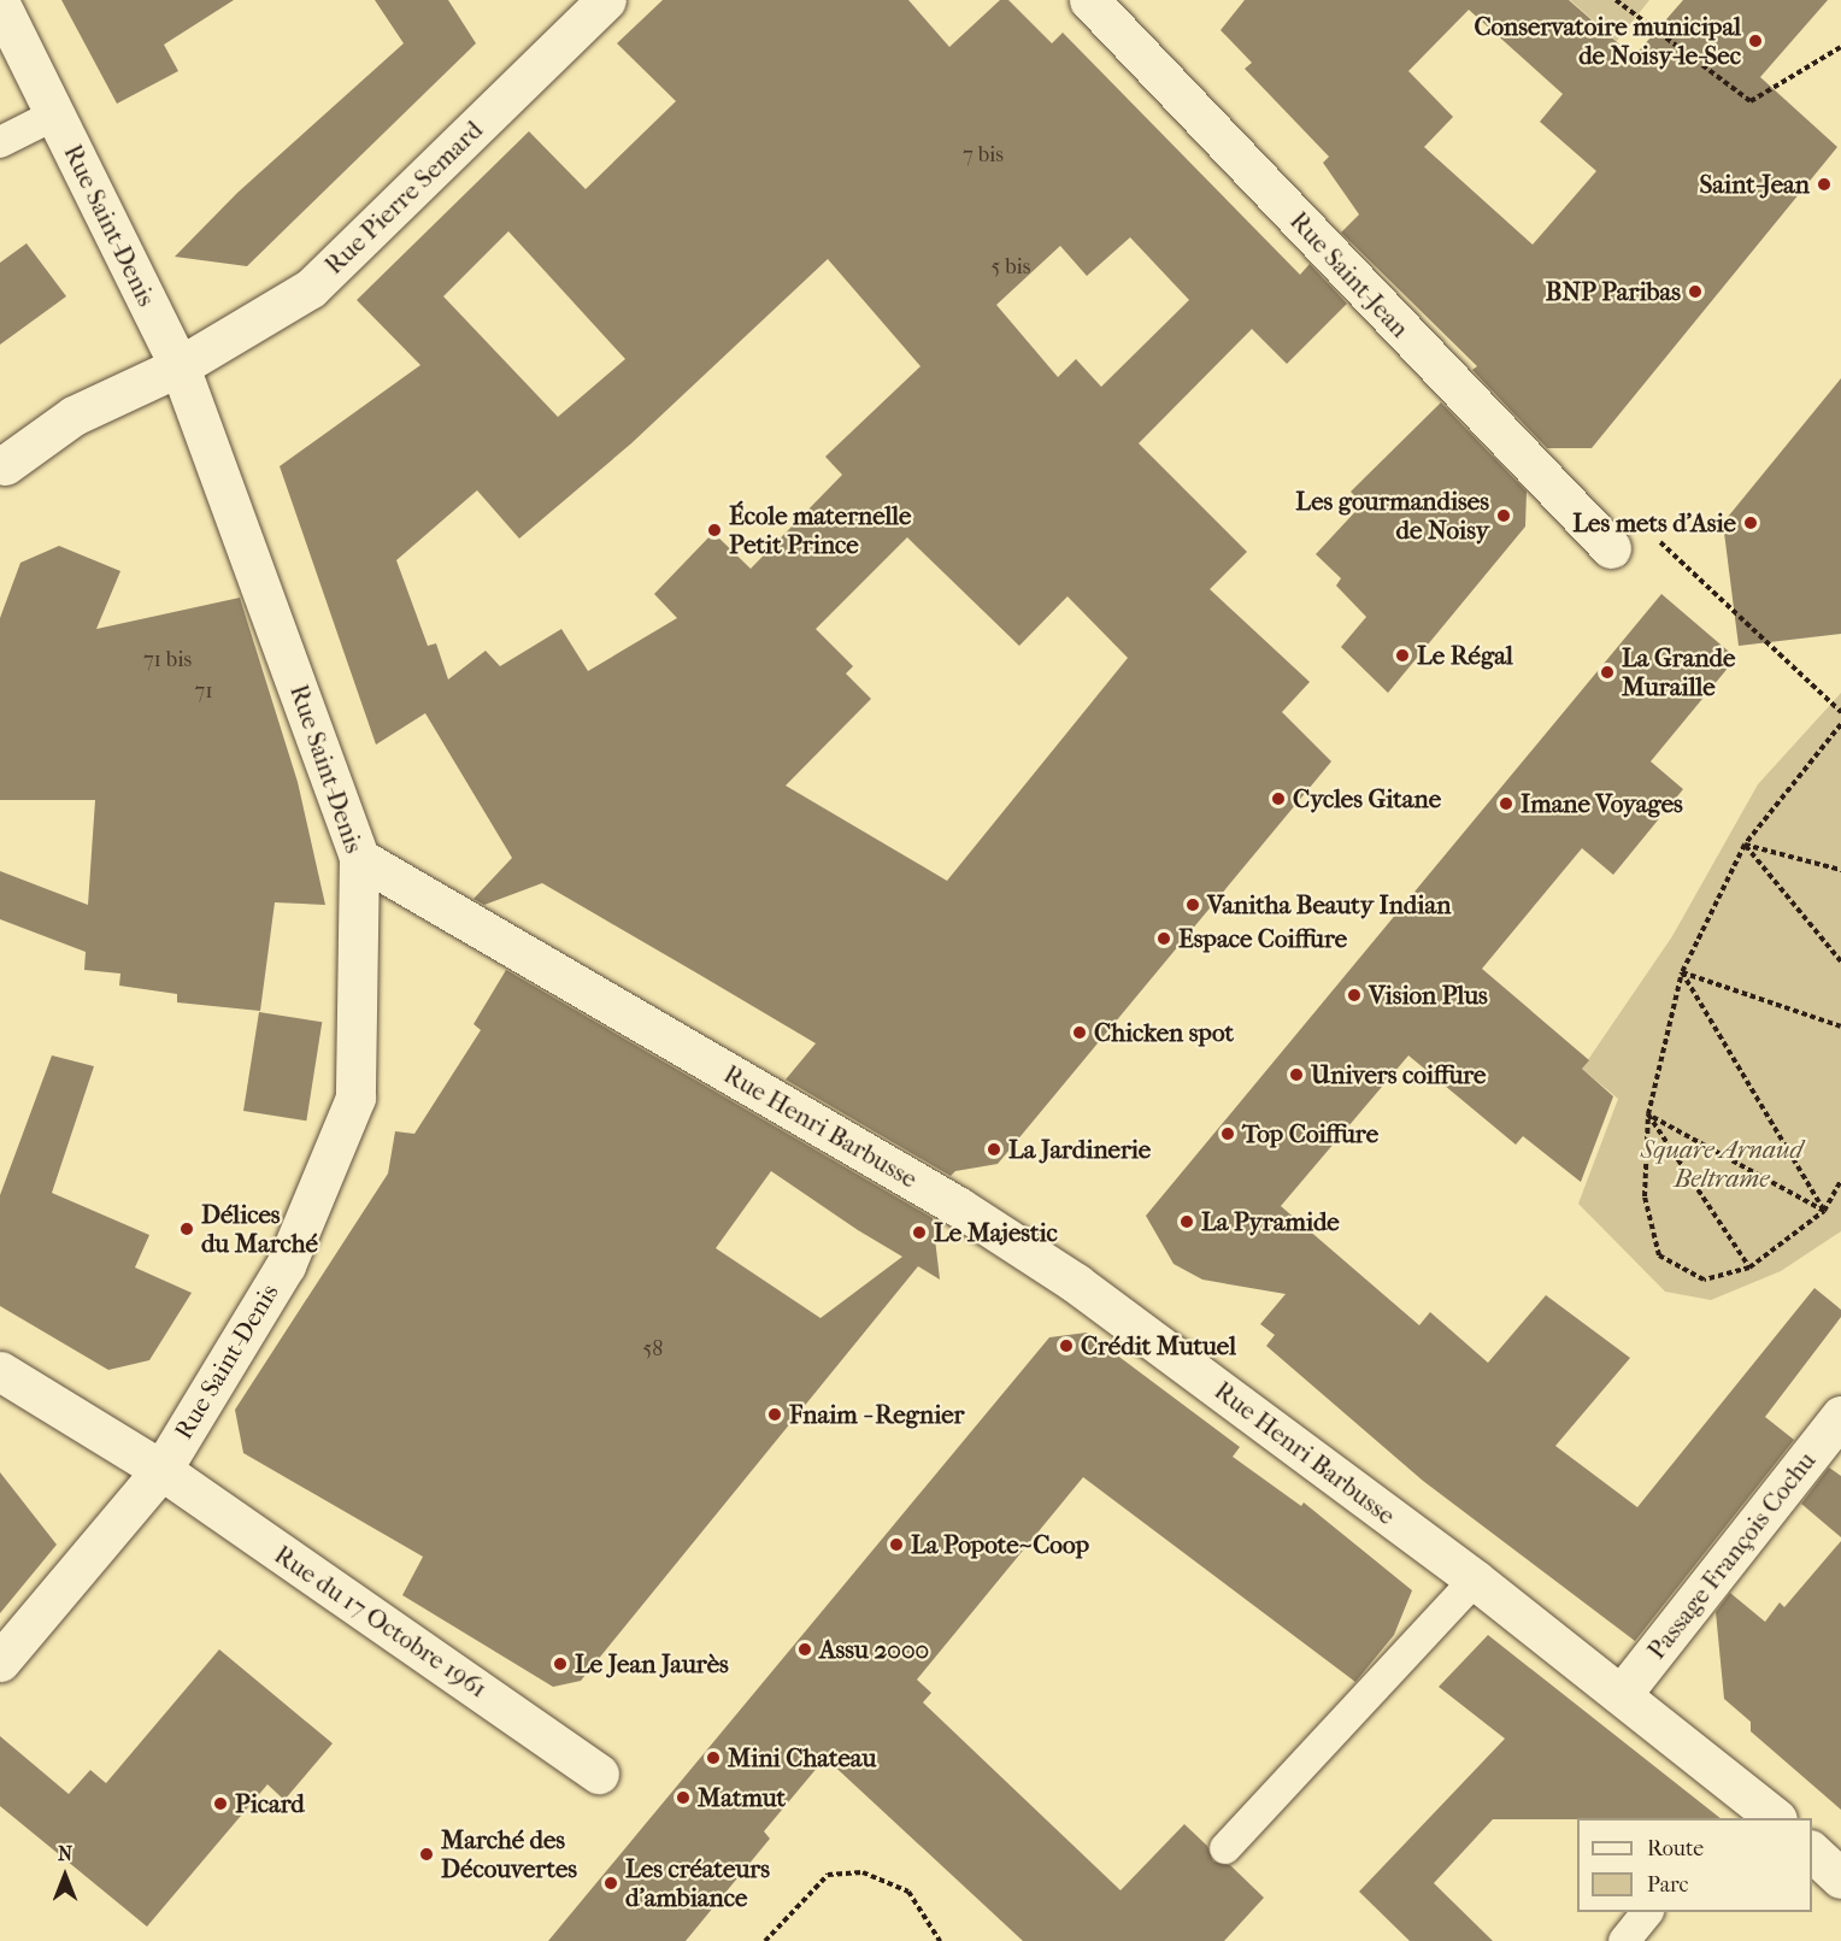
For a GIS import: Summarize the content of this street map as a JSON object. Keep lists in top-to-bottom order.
{
  "streets": {
    "street": [
      "Rue Pierre Semard",
      "Rue Saint-Denis",
      "Rue Saint-Jean",
      "Rue Henri Barbusse",
      "Passage François Cochu",
      "Rue du 17 Octobre 1961"
    ]
  },
  "crossings": [
    ["Rue Pierre Semard", "Rue Saint-Denis"],
    ["Rue Saint-Denis", "Rue Henri Barbusse"],
    ["Rue Saint-Denis", "Rue du 17 Octobre 1961"],
    ["Rue Henri Barbusse", "Passage François Cochu"]
  ],
  "parks": ["Square Arnaud Beltrame"],
  "places": [
    "Conservatoire municipal de Noisy-le-Sec",
    "Saint-Jean",
    "BNP Paribas",
    "Les gourmandises de Noisy",
    "Les mets d'Asie",
    "École maternelle Petit Prince",
    "Le Régal",
    "La Grande Muraille",
    "Cycles Gitane",
    "Imane Voyages",
    "Vanitha Beauty Indian",
    "Espace Coiffure",
    "Vision Plus",
    "Chicken spot",
    "Univers coiffure",
    "Top Coiffure",
    "La Jardinerie",
    "La Pyramide",
    "Délices du Marché",
    "Le Majestic",
    "Crédit Mutuel",
    "Fnaim - Regnier",
    "La Popote~Coop",
    "Assu 2000",
    "Le Jean Jaurès",
    "Mini Chateau",
    "Matmut",
    "Picard",
    "Marché des Découvertes",
    "Les créateurs d'ambiance"
  ],
  "house_numbers": [
    "7 bis",
    "5 bis",
    "71 bis",
    "71",
    "58"
  ],
  "legend": ["Route", "Parc"],
  "north": "top"
}
